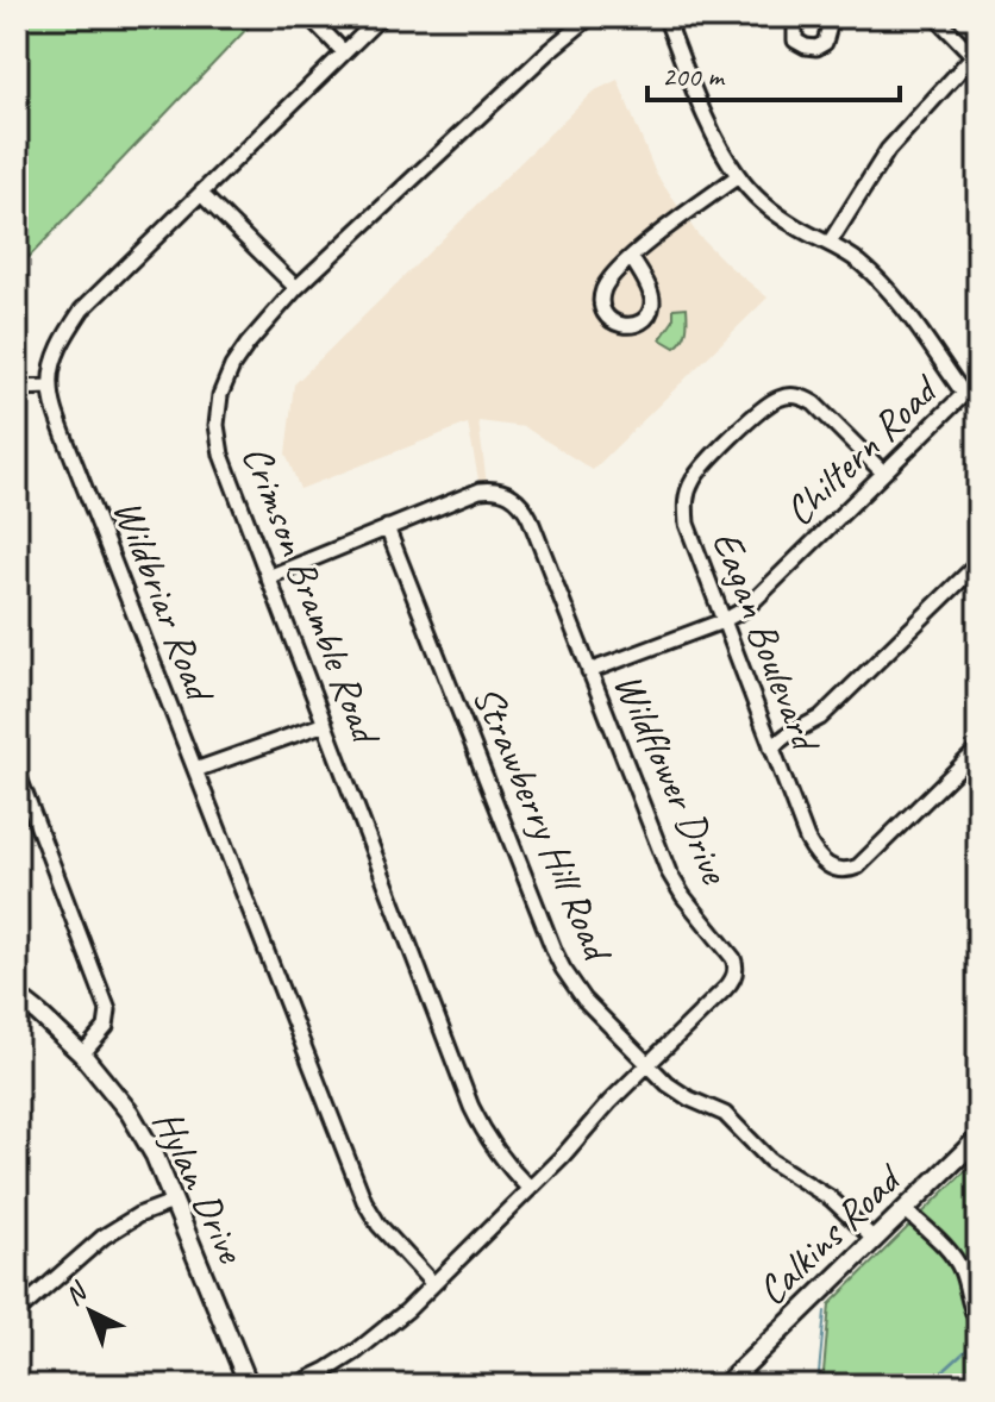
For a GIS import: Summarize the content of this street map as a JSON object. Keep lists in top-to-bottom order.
{
  "streets": {
    "main road": ["Hylan Drive", "Calkins Road"],
    "street": [
      "Chiltern Road",
      "Crimson Bramble Road",
      "Wildbriar Road",
      "Eagan Boulevard",
      "Wildflower Drive",
      "Strawberry Hill Road"
    ]
  },
  "crossings": [
    ["Chiltern Road", "Eagan Boulevard"],
    ["Chiltern Road", "Wildflower Drive"],
    ["Crimson Bramble Road", "Wildflower Drive"],
    ["Wildbriar Road", "Wildflower Drive"],
    ["Wildflower Drive", "Strawberry Hill Road"],
    ["Strawberry Hill Road", "Calkins Road"]
  ],
  "scale_bar": "200 m",
  "north": "top left"
}
